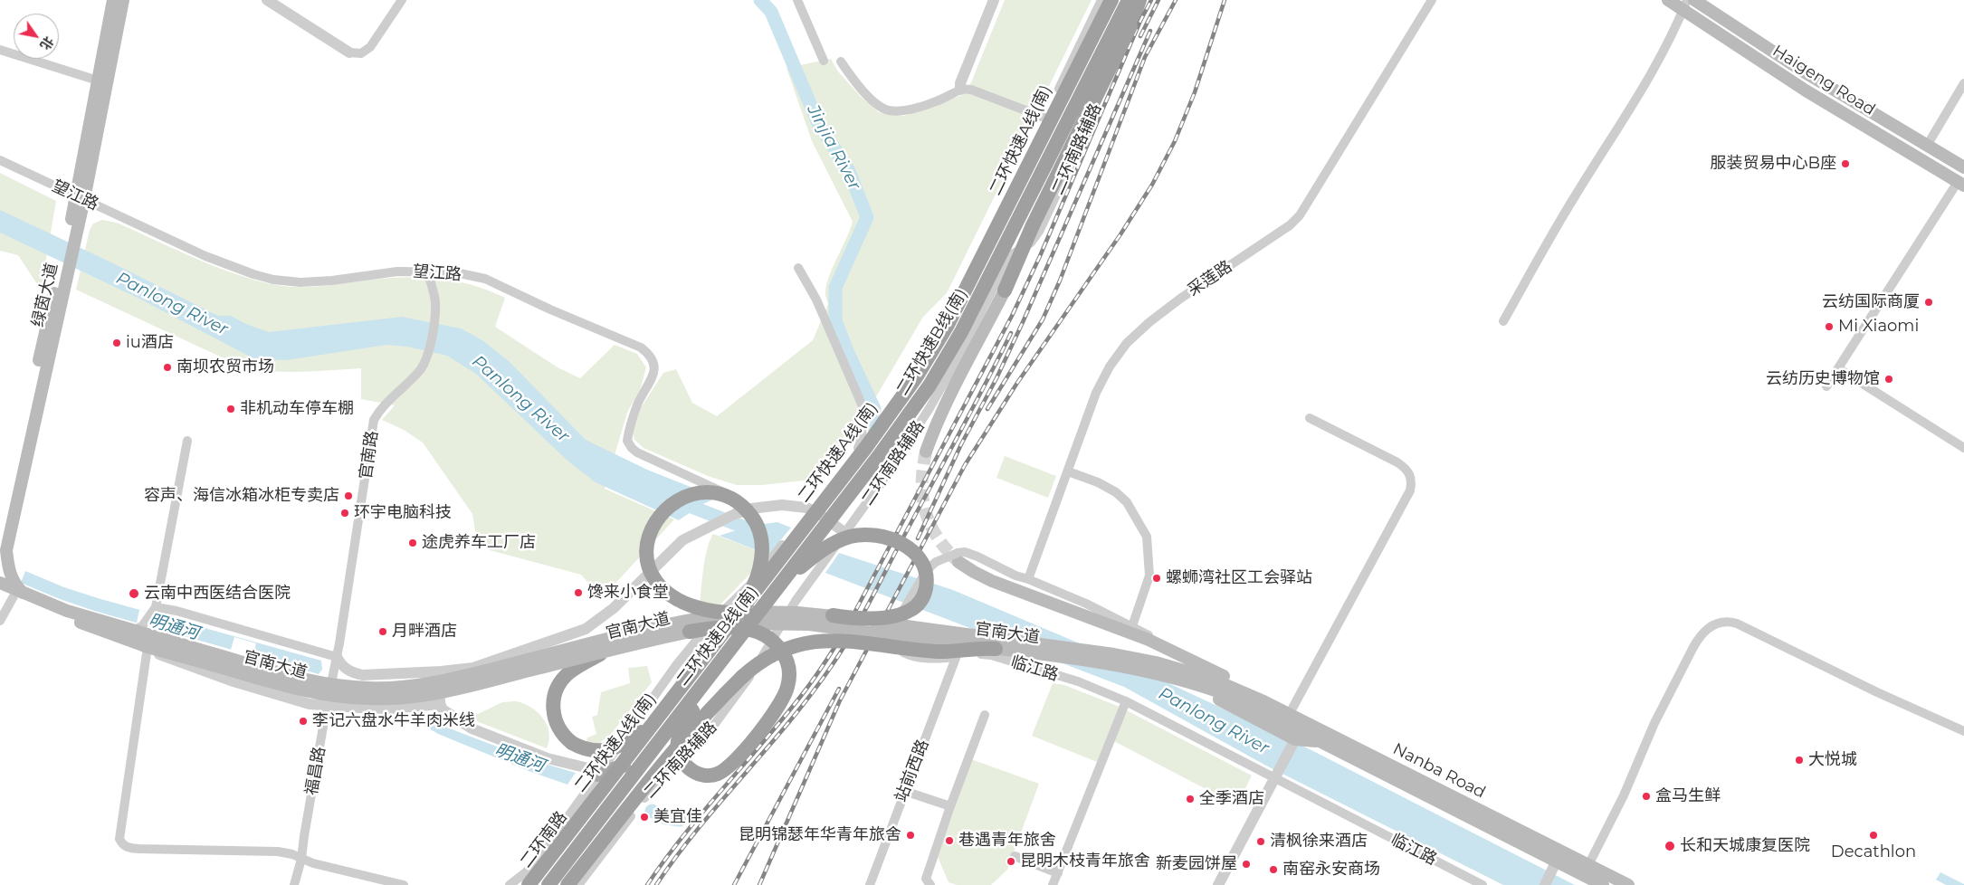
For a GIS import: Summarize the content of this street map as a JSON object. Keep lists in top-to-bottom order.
{
  "streets": {
    "highway": ["二环快速A线(南)", "二环快速B线(南)"],
    "main road": [
      "Haigeng Road",
      "绿茵大道",
      "官南大道",
      "Nanba Road",
      "二环南路"
    ],
    "street": [
      "二环南路辅路",
      "望江路",
      "采莲路",
      "官南路",
      "临江路",
      "福昌路",
      "站前西路"
    ]
  },
  "crossings": [
    ["二环快速A线(南)", "二环南路"],
    ["望江路", "绿茵大道"],
    ["望江路", "官南路"],
    ["绿茵大道", "官南大道"],
    ["二环快速B线(南)", "官南大道"],
    ["二环快速B线(南)", "二环南路"],
    ["官南路", "福昌路"],
    ["官南大道", "Nanba Road"],
    ["临江路", "站前西路"]
  ],
  "water": ["Jinjia River", "Panlong River", "明通河"],
  "places": [
    "服装贸易中心B座",
    "云纺国际商厦",
    "Mi Xiaomi",
    "iu酒店",
    "南坝农贸市场",
    "云纺历史博物馆",
    "非机动车停车棚",
    "容声、海信冰箱冰柜专卖店",
    "环宇电脑科技",
    "途虎养车工厂店",
    "螺蛳湾社区工会驿站",
    "馋来小食堂",
    "云南中西医结合医院",
    "月畔酒店",
    "李记六盘水牛羊肉米线",
    "大悦城",
    "盒马生鲜",
    "全季酒店",
    "美宜佳",
    "昆明锦瑟年华青年旅舍",
    "Decathlon",
    "巷遇青年旅舍",
    "清枫徐来酒店",
    "长和天城康复医院",
    "昆明木枝青年旅舍",
    "新麦园饼屋",
    "南窑永安商场"
  ],
  "north": "bottom right"
}
